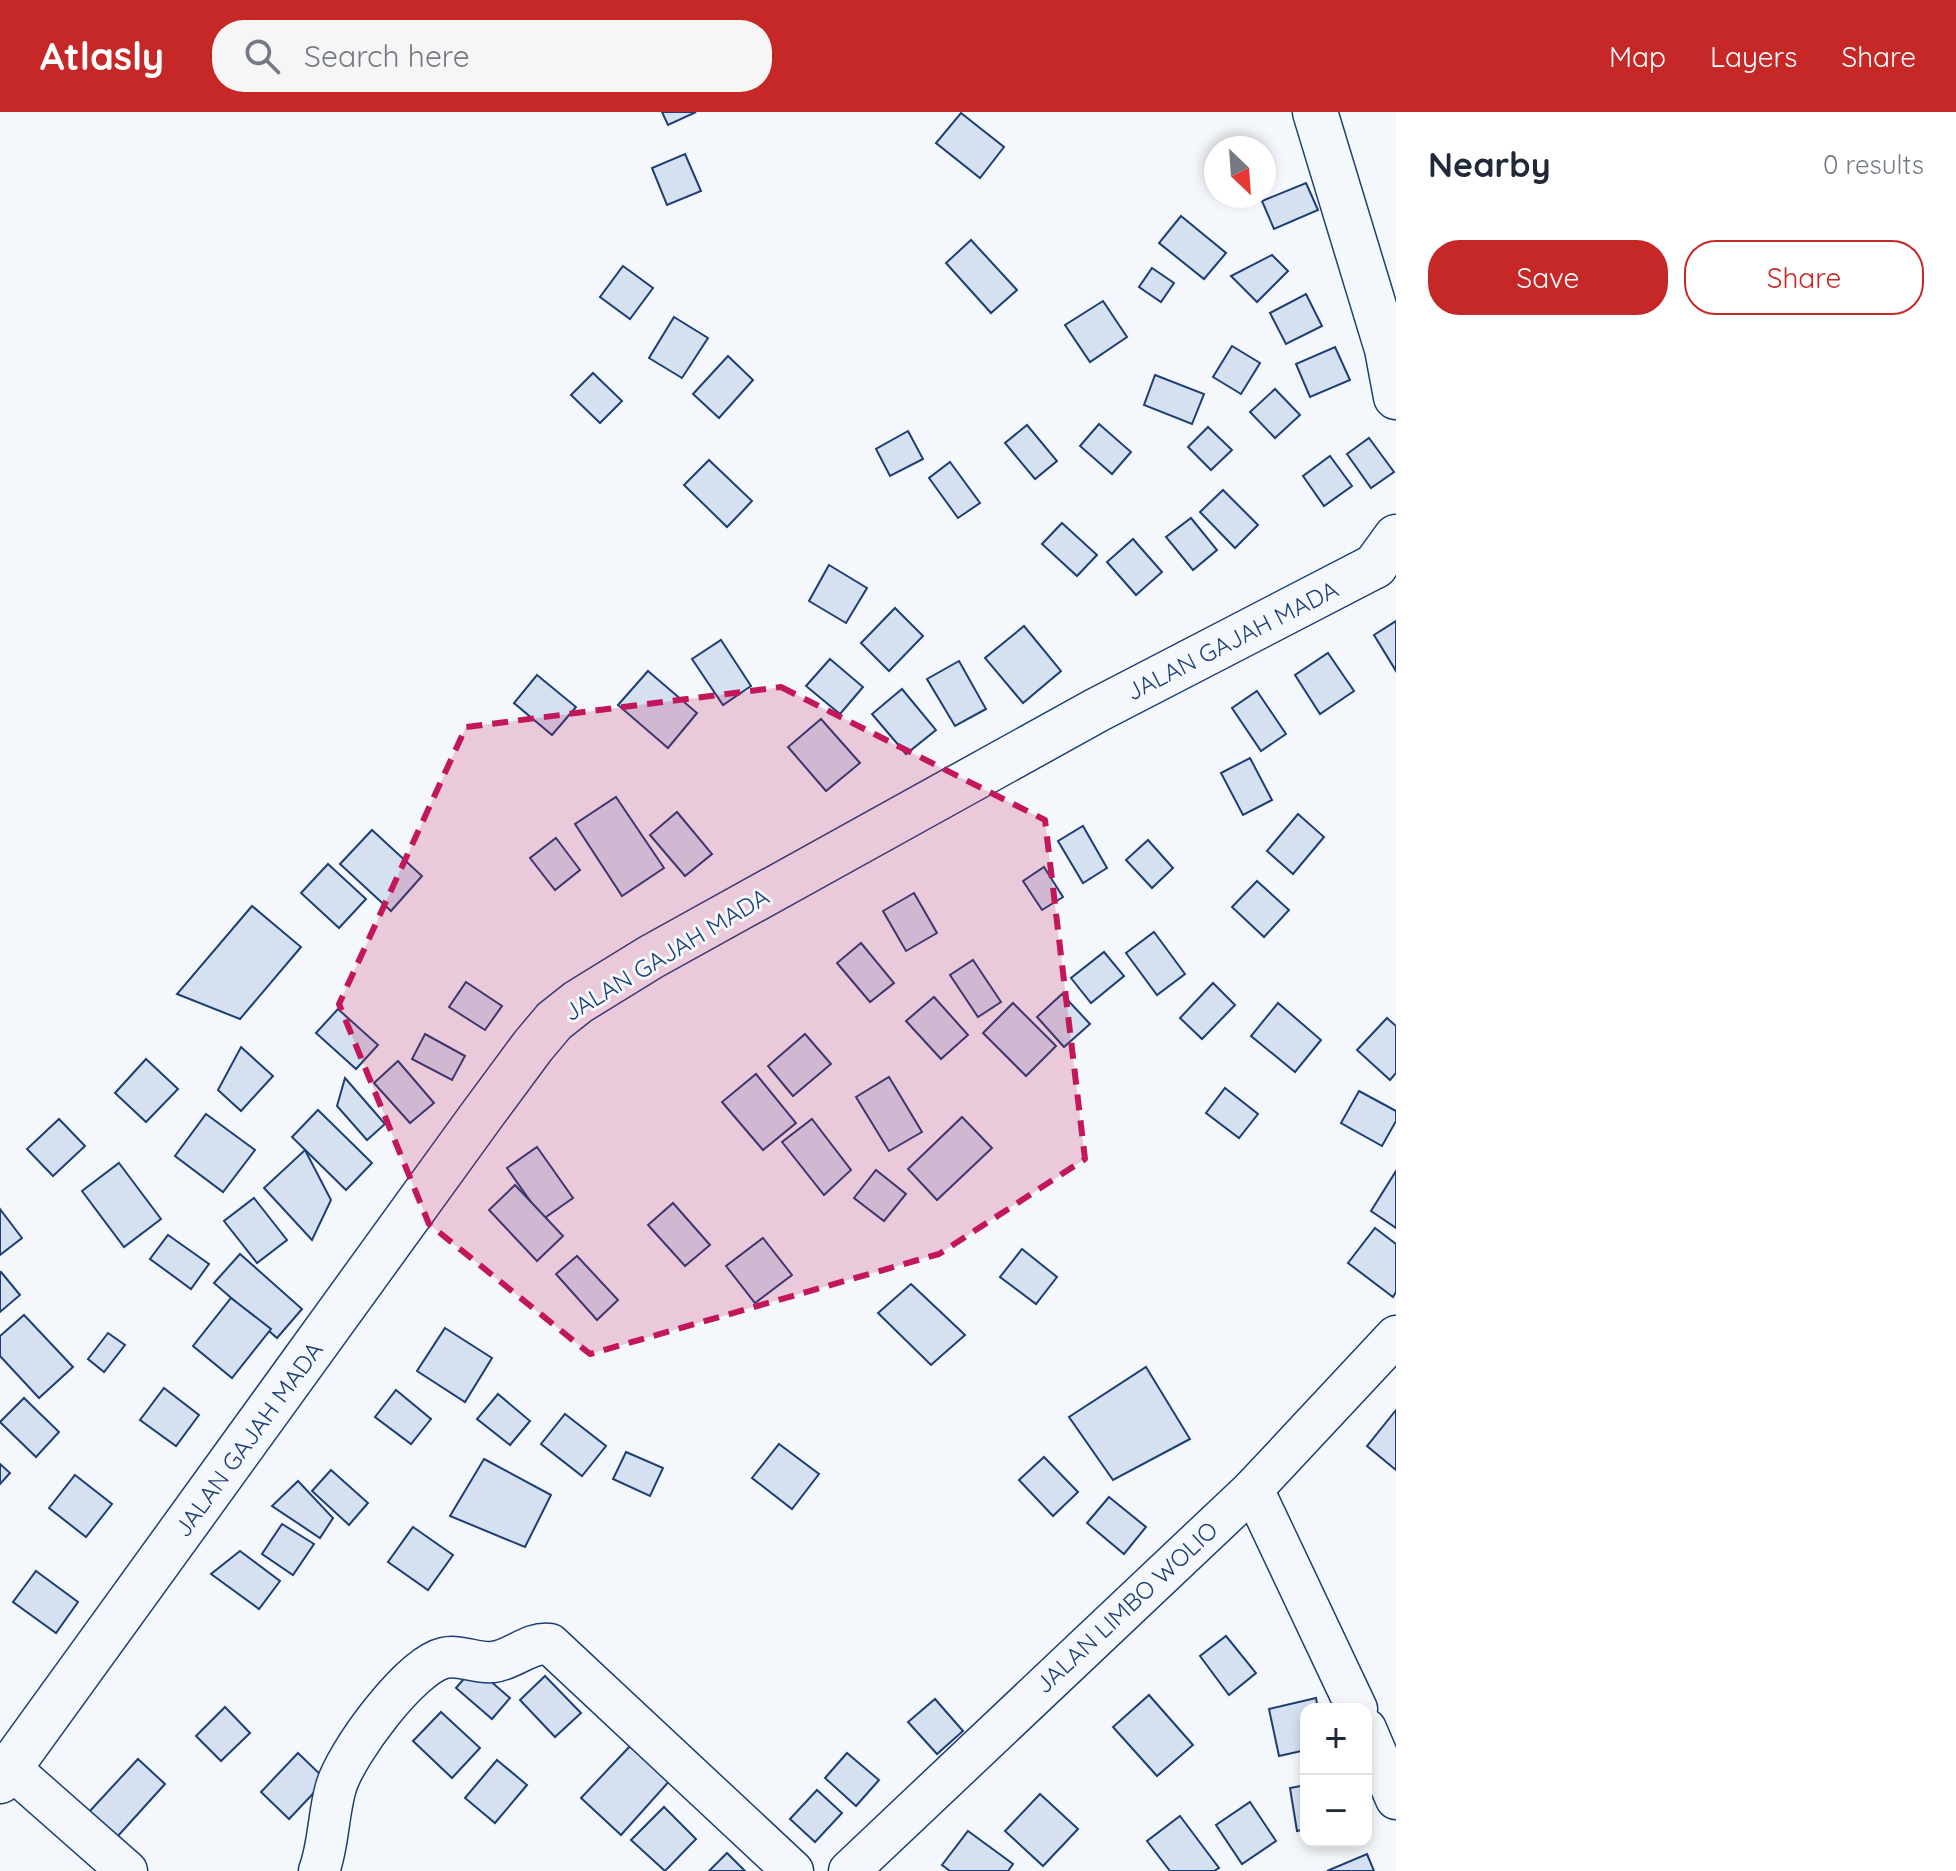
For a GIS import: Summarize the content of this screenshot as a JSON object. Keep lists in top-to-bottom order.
{
  "streets": {
    "main road": ["JALAN GAJAH MADA"],
    "street": ["JALAN LIMBO WOLIO"]
  },
  "north": "bottom right",
  "page": {
    "header": "Atlasly",
    "search": "Search here",
    "nav": ["Map", "Layers", "Share"],
    "heading": ["Nearby", "0 results"],
    "buttons": ["Save", "Share"],
    "map_buttons": ["+", "−"]
  }
}
